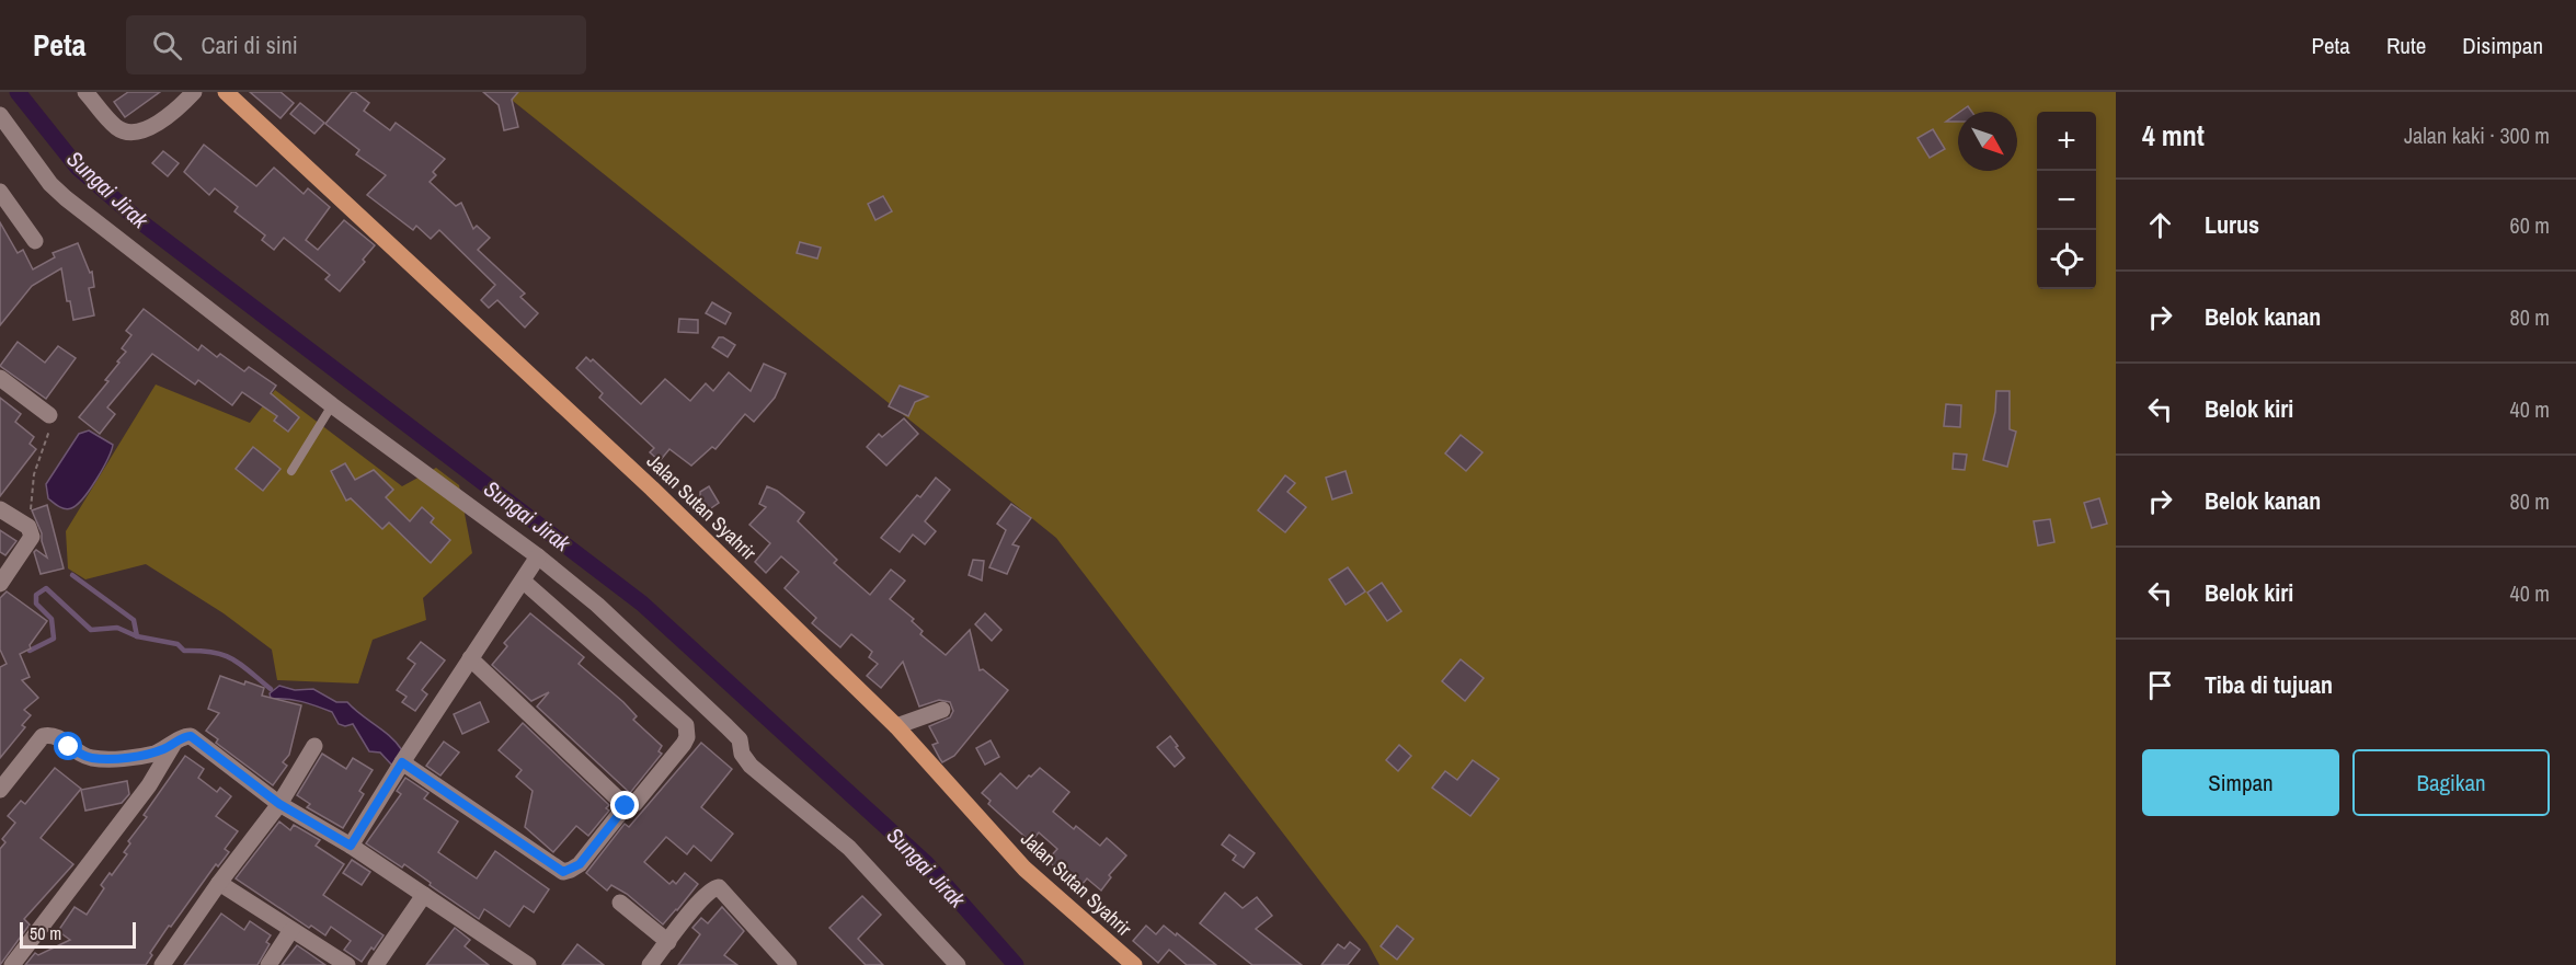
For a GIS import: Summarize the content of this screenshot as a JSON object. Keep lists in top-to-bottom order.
{
  "streets": {
    "main road": ["Jalan Sutan Syahrir"]
  },
  "water": ["Sungai Jirak"],
  "scale_bar": "50 m",
  "north": "bottom right",
  "page": {
    "header": "Peta",
    "search": "Cari di sini",
    "nav": ["Peta", "Rute", "Disimpan"],
    "heading": ["4 mnt", "Jalan kaki · 300 m"],
    "map_buttons": ["+", "−"],
    "list": [
      ["Lurus", "60 m"],
      ["Belok kanan", "80 m"],
      ["Belok kiri", "40 m"],
      ["Belok kanan", "80 m"],
      ["Belok kiri", "40 m"],
      "Tiba di tujuan"
    ],
    "buttons": ["Simpan", "Bagikan"],
    "scale": "50 m"
  }
}
